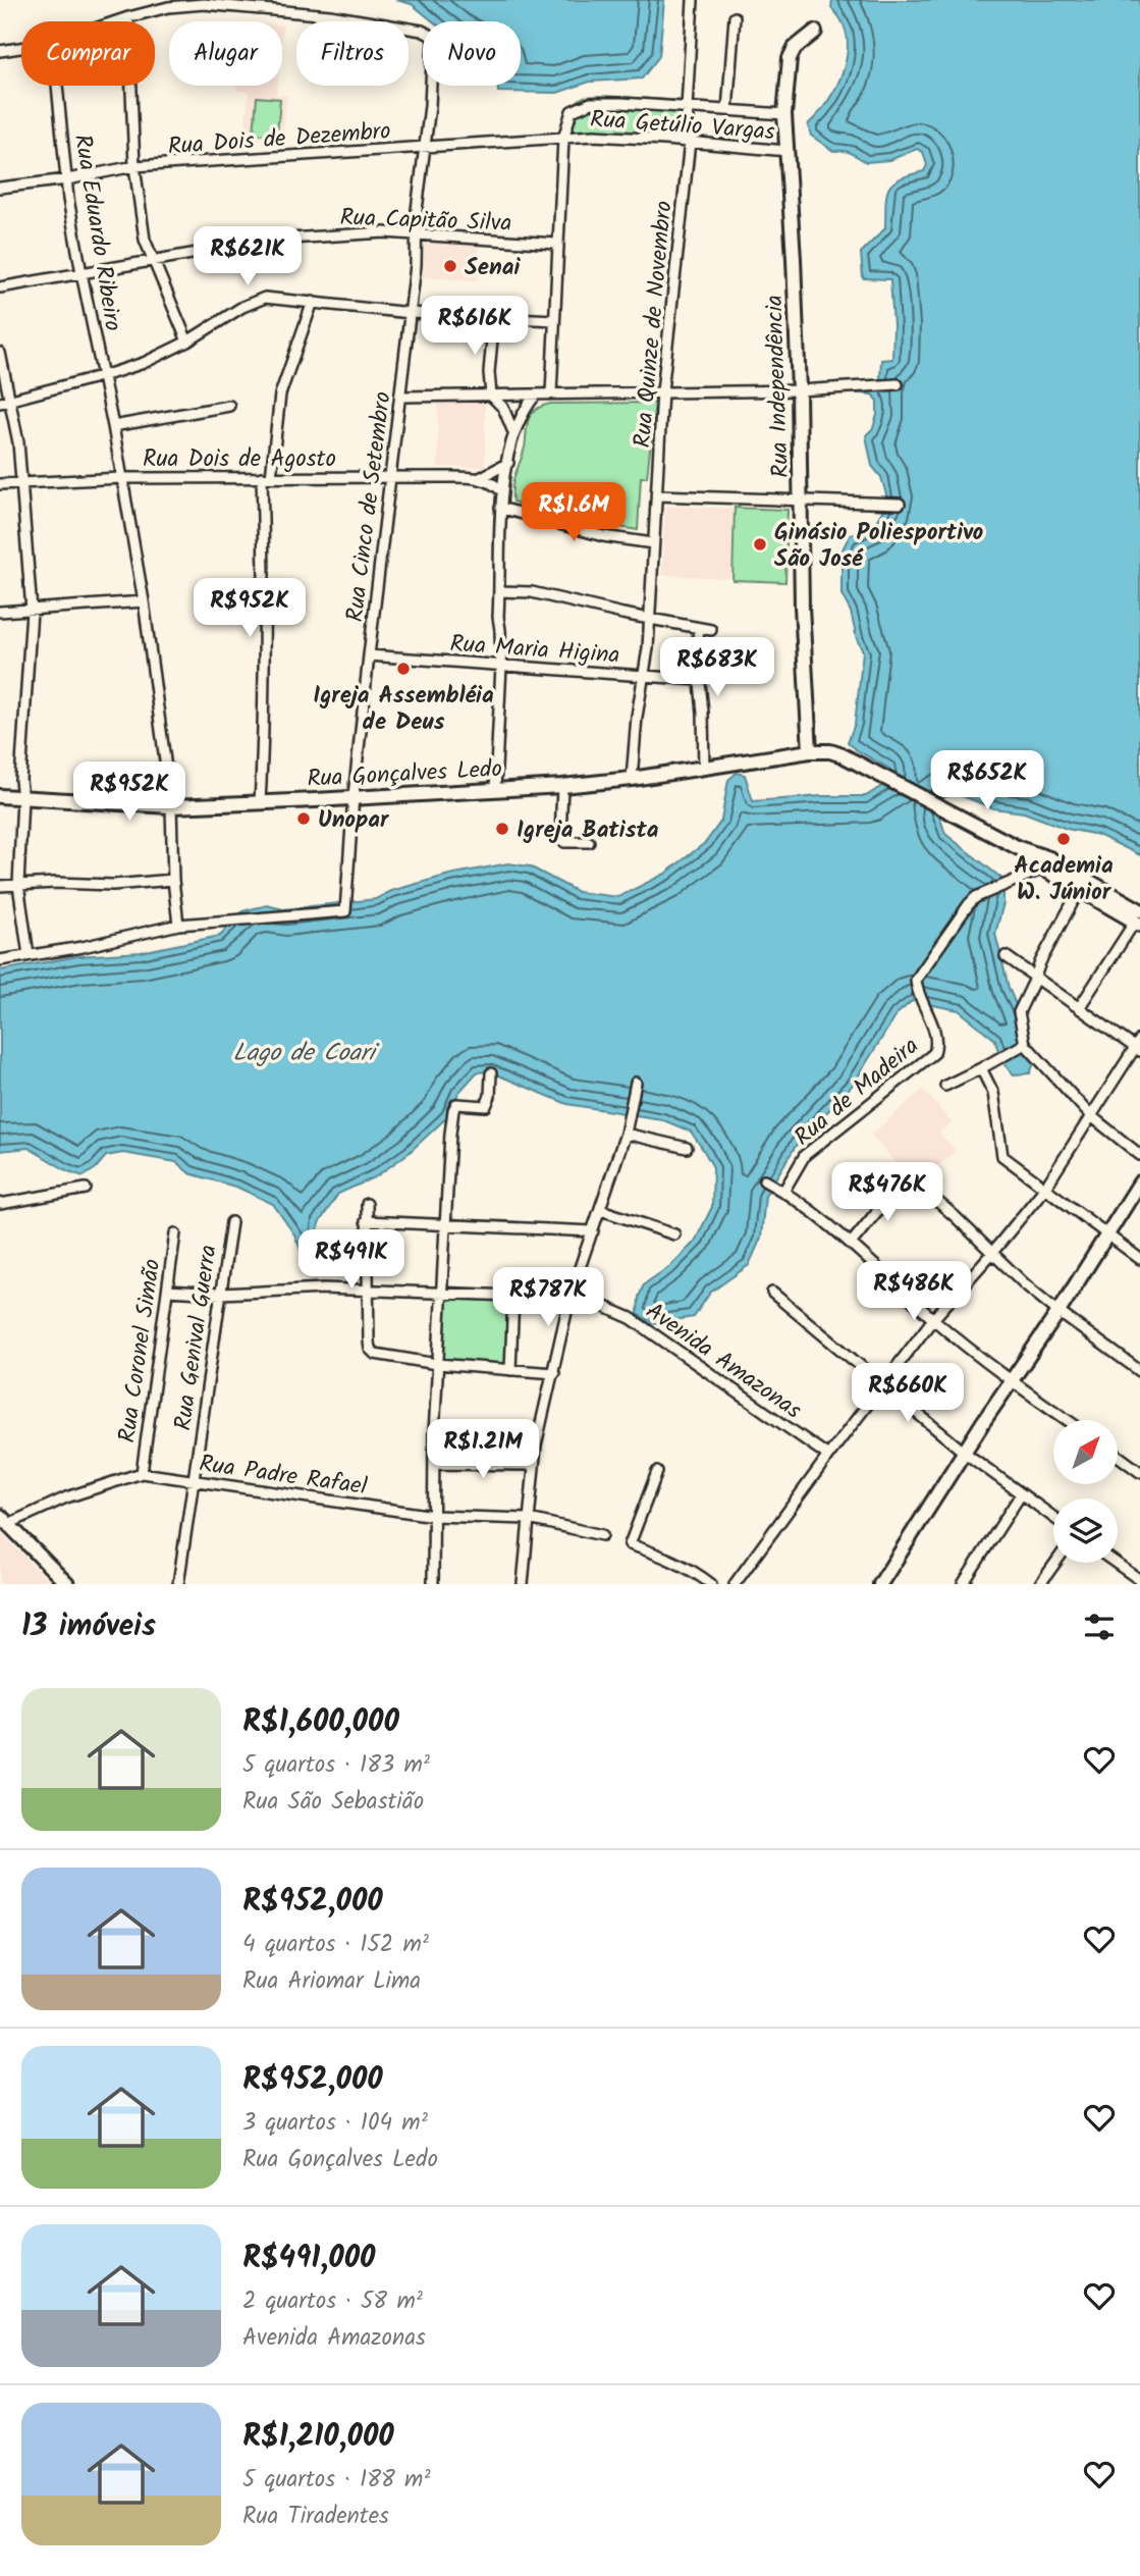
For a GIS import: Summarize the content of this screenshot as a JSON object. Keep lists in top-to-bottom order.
{
  "streets": {
    "main road": ["Rua Independência", "Rua Gonçalves Ledo"],
    "street": [
      "Rua Getúlio Vargas",
      "Rua Dois de Dezembro",
      "Rua Capitão Silva",
      "Rua Eduardo Ribeiro",
      "Rua Quinze de Novembro",
      "Rua Dois de Agosto",
      "Rua Cinco de Setembro",
      "Rua Maria Higina",
      "Rua de Madeira",
      "Rua Genival Guerra",
      "Rua Coronel Simão",
      "Avenida Amazonas",
      "Rua Padre Rafael"
    ]
  },
  "crossings": [
    ["Rua Getúlio Vargas", "Rua Dois de Dezembro"],
    ["Rua Getúlio Vargas", "Rua Quinze de Novembro"],
    ["Rua Getúlio Vargas", "Rua Independência"],
    ["Rua Dois de Dezembro", "Rua Eduardo Ribeiro"],
    ["Rua Dois de Dezembro", "Rua Cinco de Setembro"],
    ["Rua Capitão Silva", "Rua Eduardo Ribeiro"],
    ["Rua Capitão Silva", "Rua Cinco de Setembro"],
    ["Rua Eduardo Ribeiro", "Rua Dois de Agosto"],
    ["Rua Eduardo Ribeiro", "Rua Cinco de Setembro"],
    ["Rua Eduardo Ribeiro", "Rua Gonçalves Ledo"],
    ["Rua Quinze de Novembro", "Rua Maria Higina"],
    ["Rua Quinze de Novembro", "Rua Gonçalves Ledo"],
    ["Rua Independência", "Rua Gonçalves Ledo"],
    ["Rua Dois de Agosto", "Rua Cinco de Setembro"],
    ["Rua Cinco de Setembro", "Rua Maria Higina"],
    ["Rua Cinco de Setembro", "Rua Gonçalves Ledo"],
    ["Rua Gonçalves Ledo", "Rua de Madeira"],
    ["Rua Genival Guerra", "Avenida Amazonas"],
    ["Rua Genival Guerra", "Rua Padre Rafael"],
    ["Rua Coronel Simão", "Avenida Amazonas"],
    ["Rua Coronel Simão", "Rua Padre Rafael"]
  ],
  "water": ["Lago de Coari"],
  "places": [
    "Senai",
    "Ginásio Poliesportivo São José",
    "Igreja Assembléia de Deus",
    "Unopar",
    "Igreja Batista",
    "Academia W. Júnior"
  ],
  "north": "top right",
  "page": {
    "chip": [
      "Comprar",
      "Alugar",
      "Filtros",
      "Novo"
    ],
    "price": [
      "R$621K",
      "R$616K",
      "R$1.6M",
      "R$952K",
      "R$683K",
      "R$652K",
      "R$952K",
      "R$476K",
      "R$491K",
      "R$486K",
      "R$787K",
      "R$660K",
      "R$1.21M"
    ],
    "heading": "13 imóveis",
    "list": [
      {
        "name": "R$1,600,000",
        "note": "5 quartos · 183 m² · Rua São Sebastião"
      },
      {
        "name": "R$952,000",
        "note": "4 quartos · 152 m² · Rua Ariomar Lima"
      },
      {
        "name": "R$952,000",
        "note": "3 quartos · 104 m² · Rua Gonçalves Ledo"
      },
      {
        "name": "R$491,000",
        "note": "2 quartos · 58 m² · Avenida Amazonas"
      },
      {
        "name": "R$1,210,000",
        "note": "5 quartos · 188 m² · Rua Tiradentes"
      }
    ]
  }
}
